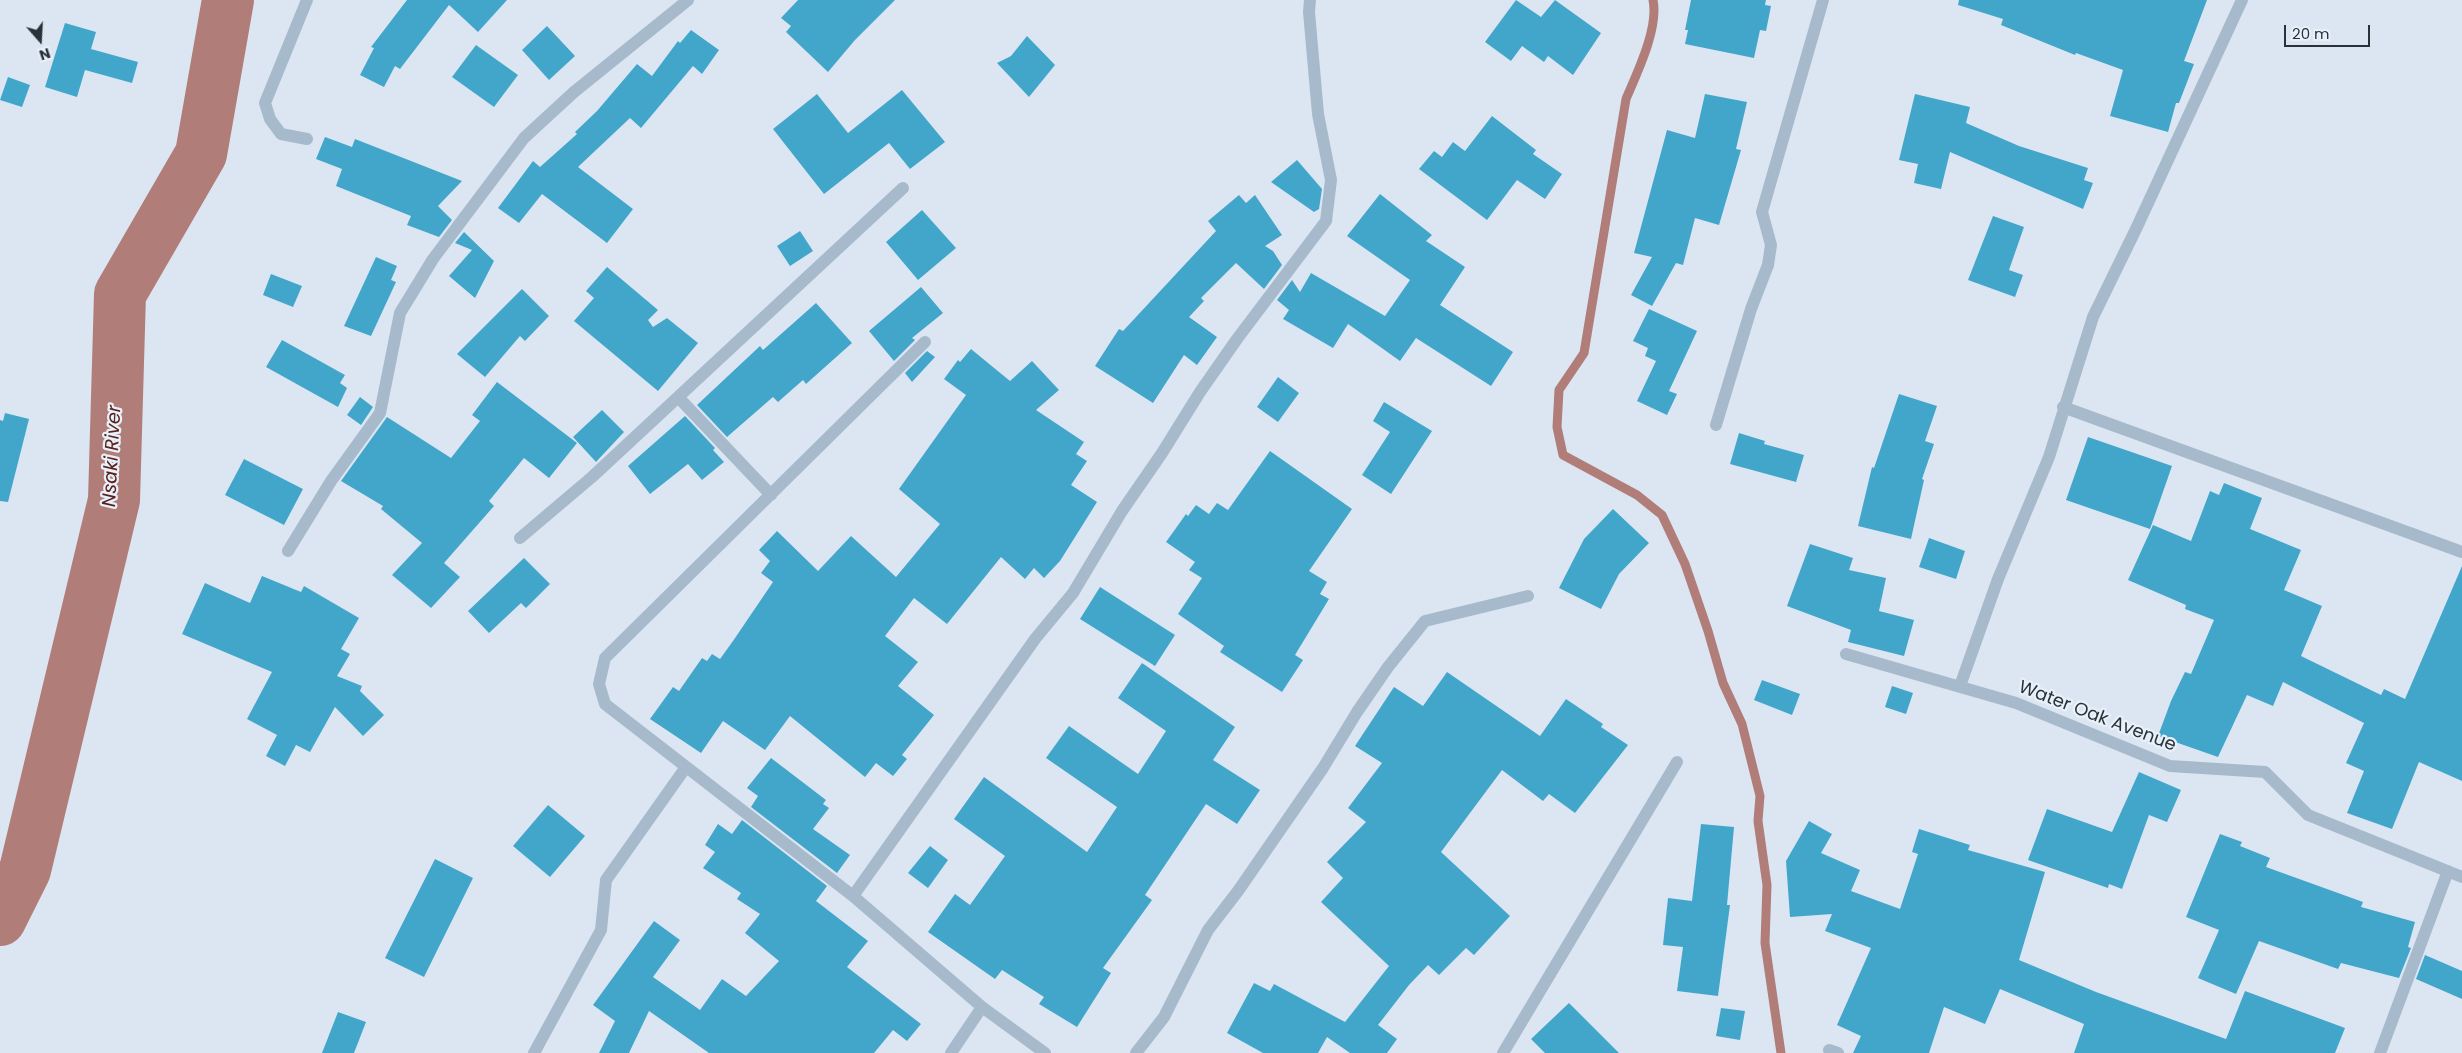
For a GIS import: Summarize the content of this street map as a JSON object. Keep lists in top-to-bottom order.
{
  "streets": {
    "street": ["Water Oak Avenue"]
  },
  "water": ["Nsaki River"],
  "scale_bar": "20 m",
  "north": "bottom"
}
